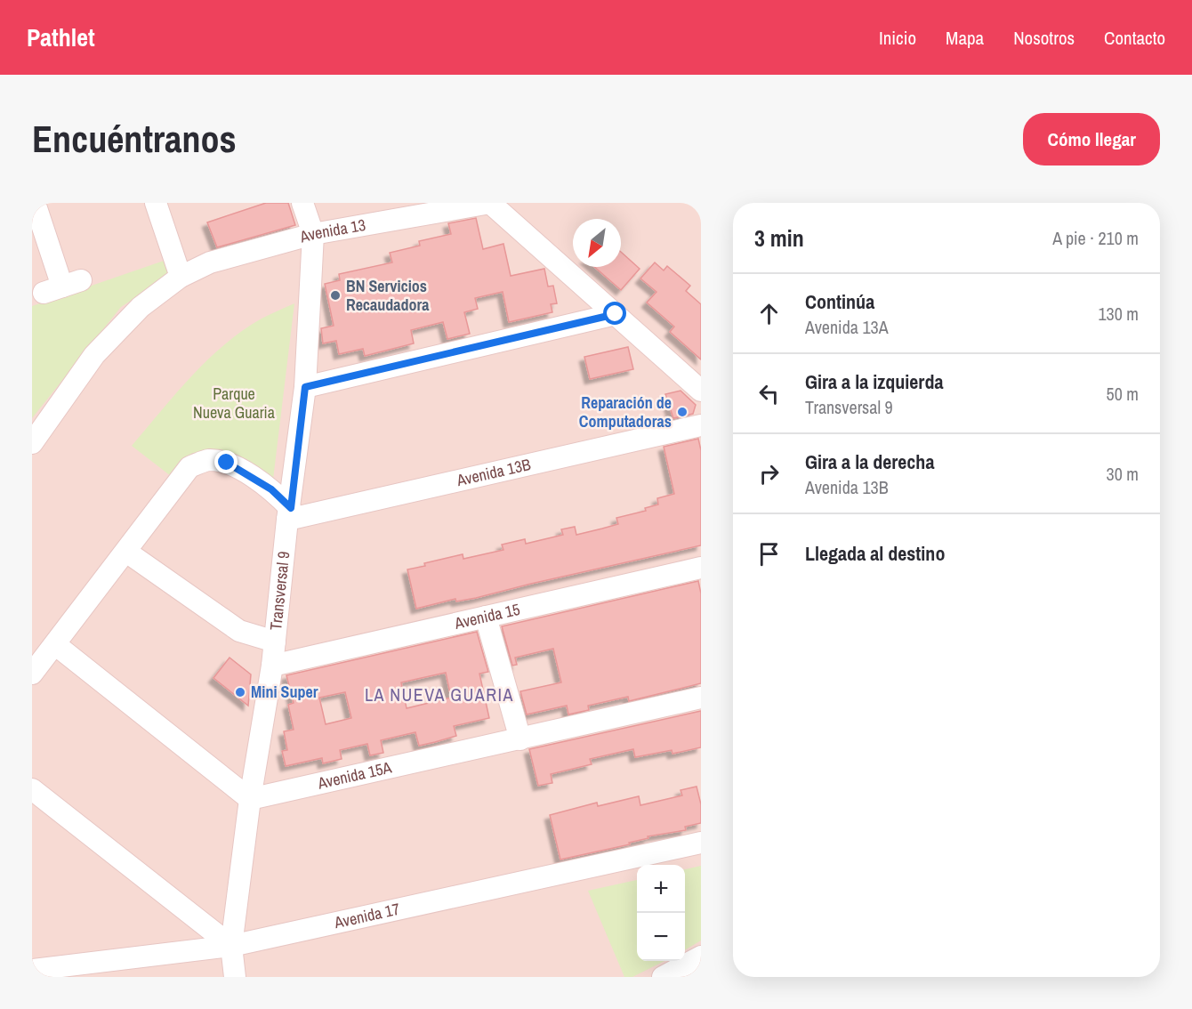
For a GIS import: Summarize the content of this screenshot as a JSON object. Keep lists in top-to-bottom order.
{
  "streets": {
    "street": [
      "Avenida 13",
      "Avenida 13B",
      "Transversal 9",
      "Avenida 15",
      "Avenida 15A",
      "Avenida 17"
    ]
  },
  "crossings": [
    ["Avenida 13", "Transversal 9"],
    ["Avenida 13B", "Transversal 9"],
    ["Transversal 9", "Avenida 15"],
    ["Transversal 9", "Avenida 15A"],
    ["Transversal 9", "Avenida 17"]
  ],
  "districts": ["LA NUEVA GUARIA"],
  "parks": ["Parque Nueva Guaria"],
  "places": ["BN Servicios Recaudadora", "Reparación de Computadoras", "Mini Super"],
  "north": "bottom left",
  "page": {
    "header": "Pathlet",
    "nav": [
      "Inicio",
      "Mapa",
      "Nosotros",
      "Contacto"
    ],
    "buttons": "Cómo llegar",
    "title": "Encuéntranos",
    "heading": ["3 min", "A pie · 210 m"],
    "list": [
      ["Continúa", "Avenida 13A", "130 m"],
      ["Gira a la izquierda", "Transversal 9", "50 m"],
      ["Gira a la derecha", "Avenida 13B", "30 m"],
      "Llegada al destino"
    ],
    "map_buttons": ["+", "−"]
  }
}
